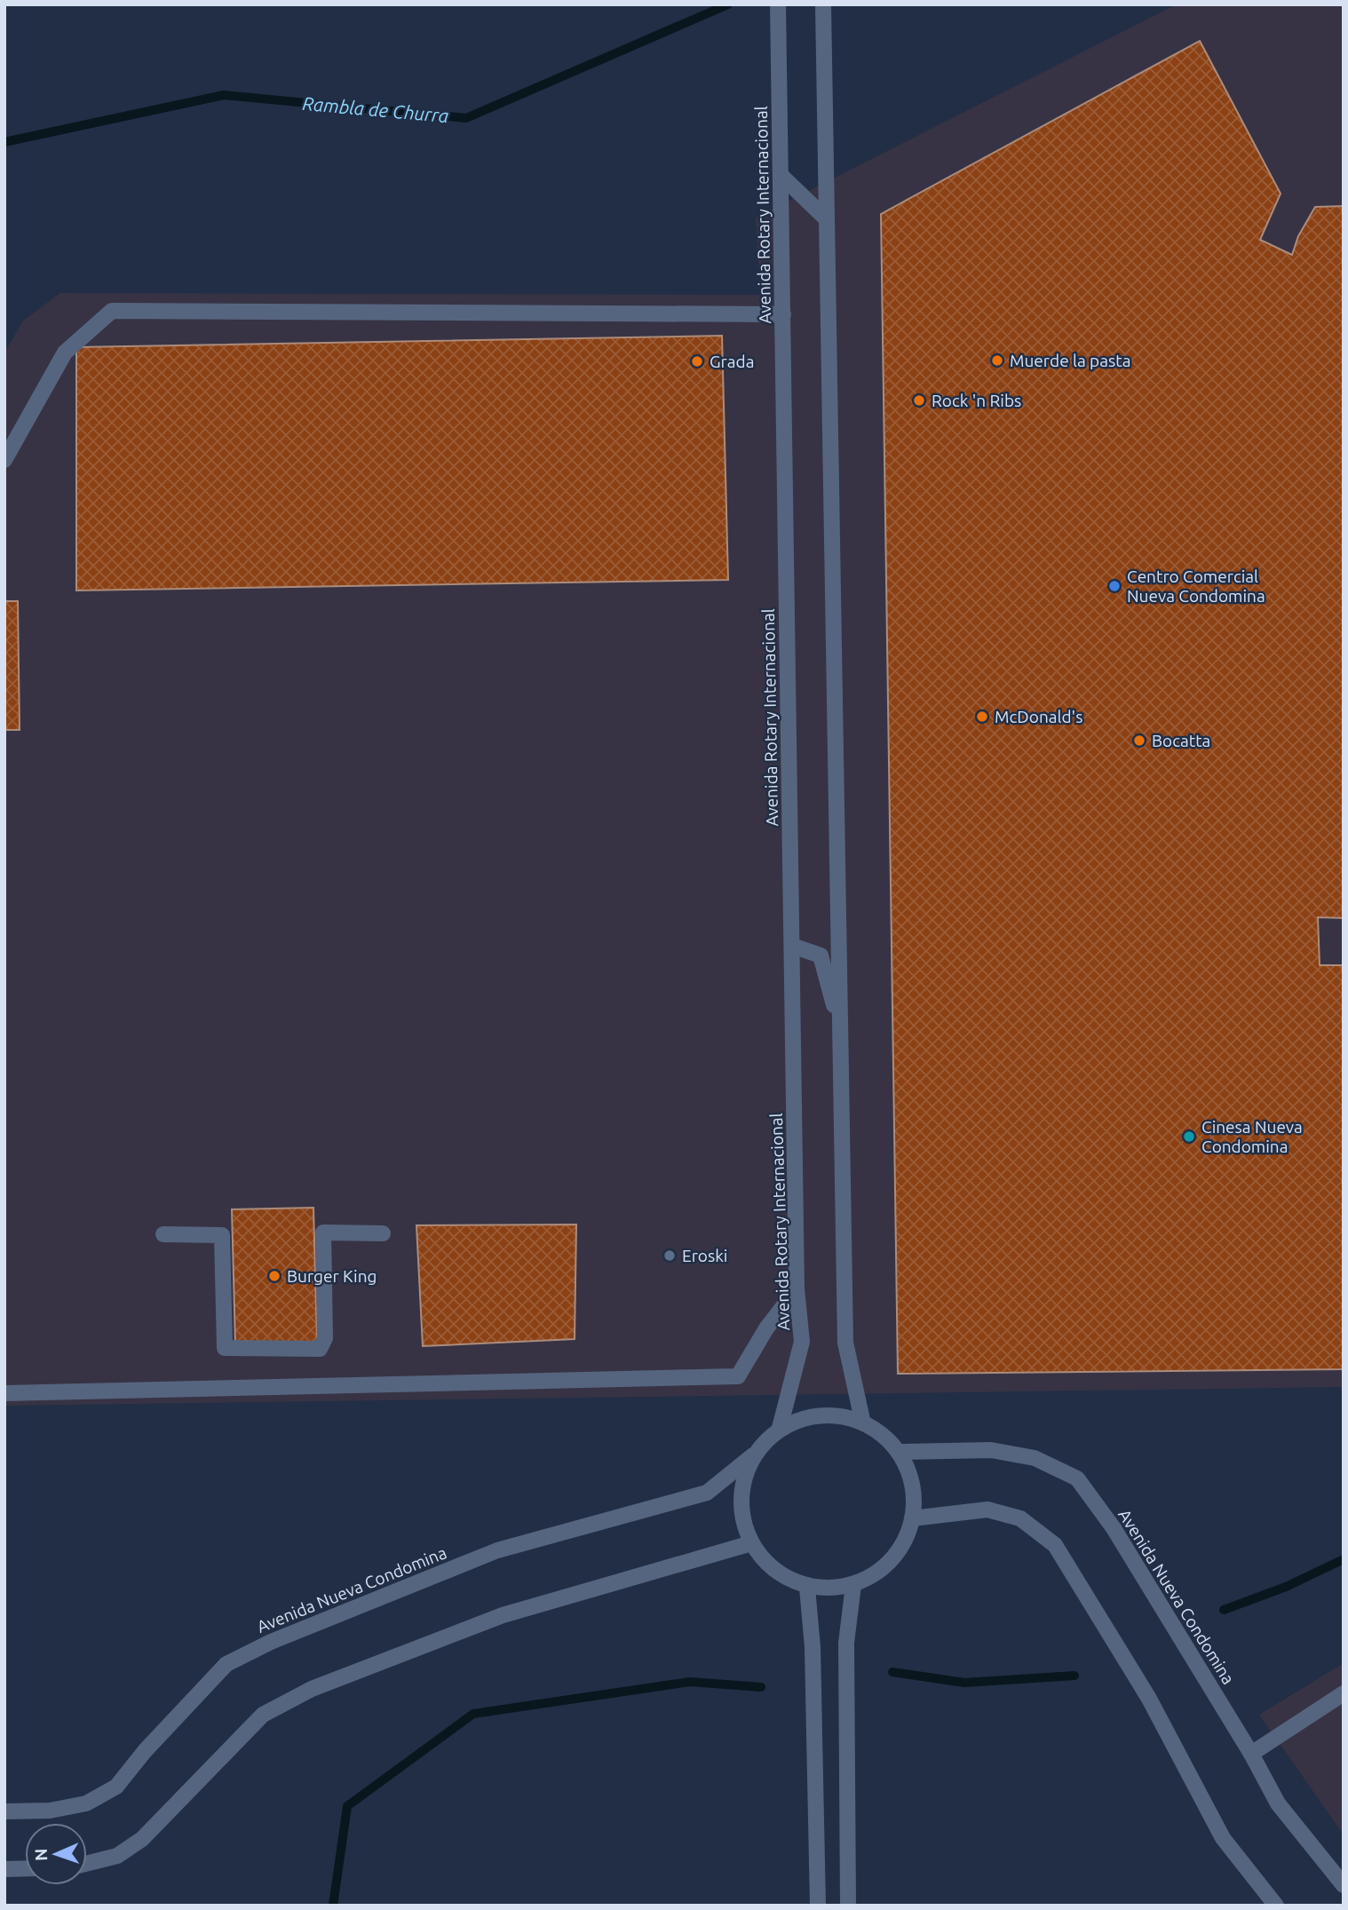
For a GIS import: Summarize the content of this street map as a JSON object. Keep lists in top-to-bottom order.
{
  "streets": {
    "street": ["Avenida Rotary Internacional", "Avenida Nueva Condomina"]
  },
  "crossings": [
    ["Avenida Rotary Internacional", "Avenida Nueva Condomina"]
  ],
  "water": ["Rambla de Churra"],
  "places": [
    "Muerde la pasta",
    "Grada",
    "Rock 'n Ribs",
    "Centro Comercial Nueva Condomina",
    "McDonald's",
    "Bocatta",
    "Cinesa Nueva Condomina",
    "Eroski",
    "Burger King"
  ],
  "north": "left"
}
